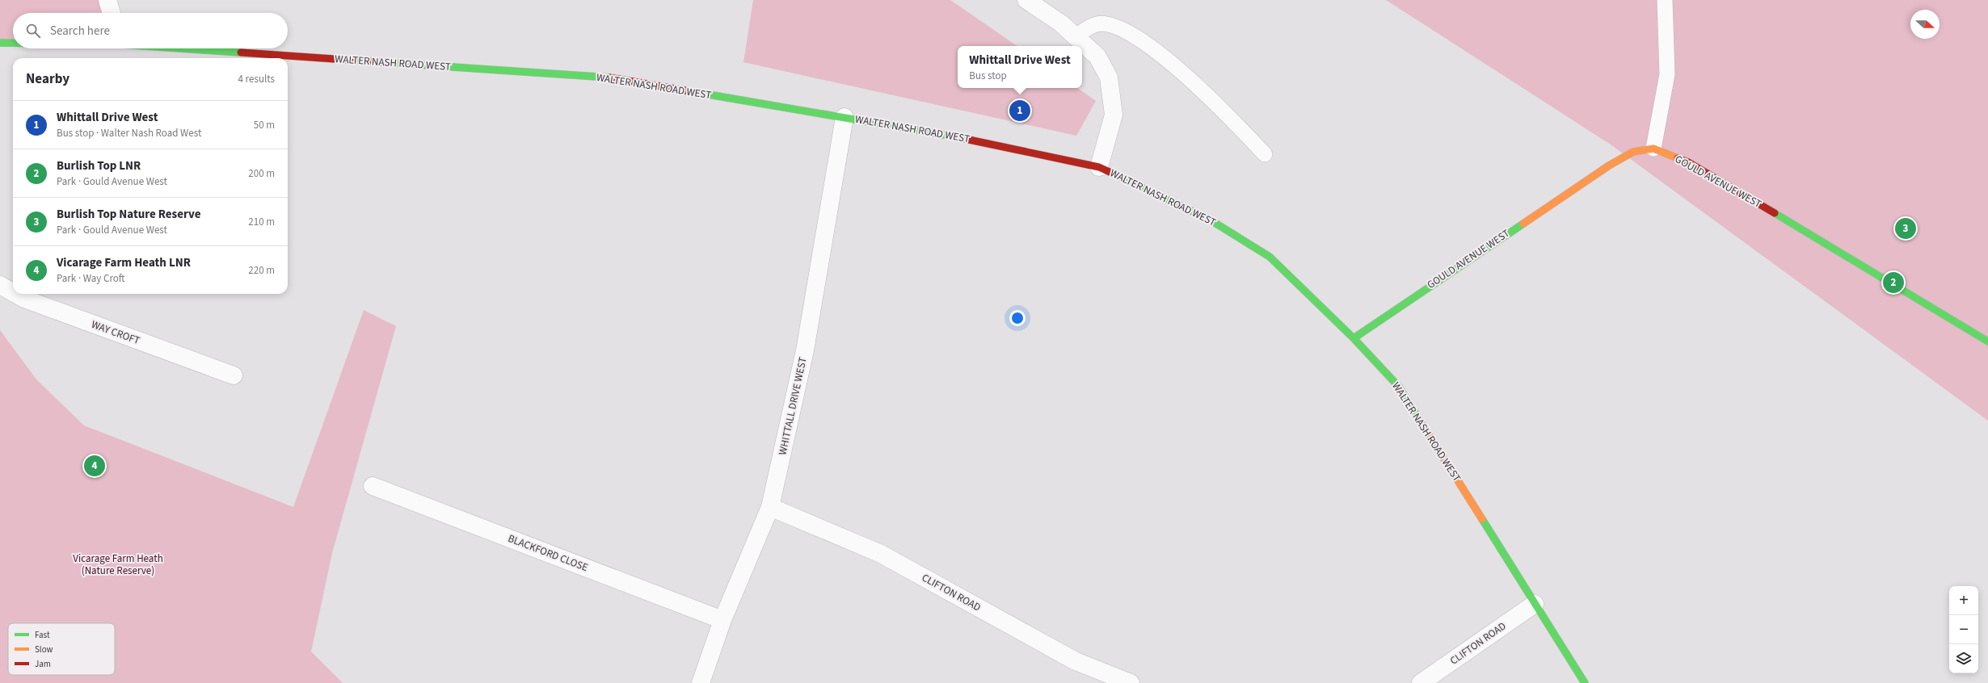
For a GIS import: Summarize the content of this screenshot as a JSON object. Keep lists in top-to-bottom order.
{
  "streets": {
    "street": [
      "WALTER NASH ROAD WEST",
      "GOULD AVENUE WEST",
      "WAY CROFT",
      "WHITTALL DRIVE WEST",
      "BLACKFORD CLOSE",
      "CLIFTON ROAD"
    ]
  },
  "crossings": [
    ["WALTER NASH ROAD WEST", "GOULD AVENUE WEST"],
    ["WALTER NASH ROAD WEST", "WHITTALL DRIVE WEST"],
    ["WALTER NASH ROAD WEST", "CLIFTON ROAD"],
    ["WHITTALL DRIVE WEST", "BLACKFORD CLOSE"],
    ["WHITTALL DRIVE WEST", "CLIFTON ROAD"]
  ],
  "parks": ["Vicarage Farm Heath (Nature Reserve)"],
  "legend": ["Fast", "Slow", "Jam"],
  "north": "right",
  "page": {
    "search": "Search here",
    "popup": ["Whittall Drive West", "Bus stop"],
    "heading": ["Nearby", "4 results"],
    "pins": [
      "1",
      "3",
      "2",
      "4"
    ],
    "list": [
      {
        "mark": "1",
        "name": "Whittall Drive West",
        "note": "Bus stop · Walter Nash Road West",
        "value": "50 m"
      },
      {
        "mark": "2",
        "name": "Burlish Top LNR",
        "note": "Park · Gould Avenue West",
        "value": "200 m"
      },
      {
        "mark": "3",
        "name": "Burlish Top Nature Reserve",
        "note": "Park · Gould Avenue West",
        "value": "210 m"
      },
      {
        "mark": "4",
        "name": "Vicarage Farm Heath LNR",
        "note": "Park · Way Croft",
        "value": "220 m"
      }
    ],
    "map_buttons": ["+", "−"]
  }
}
